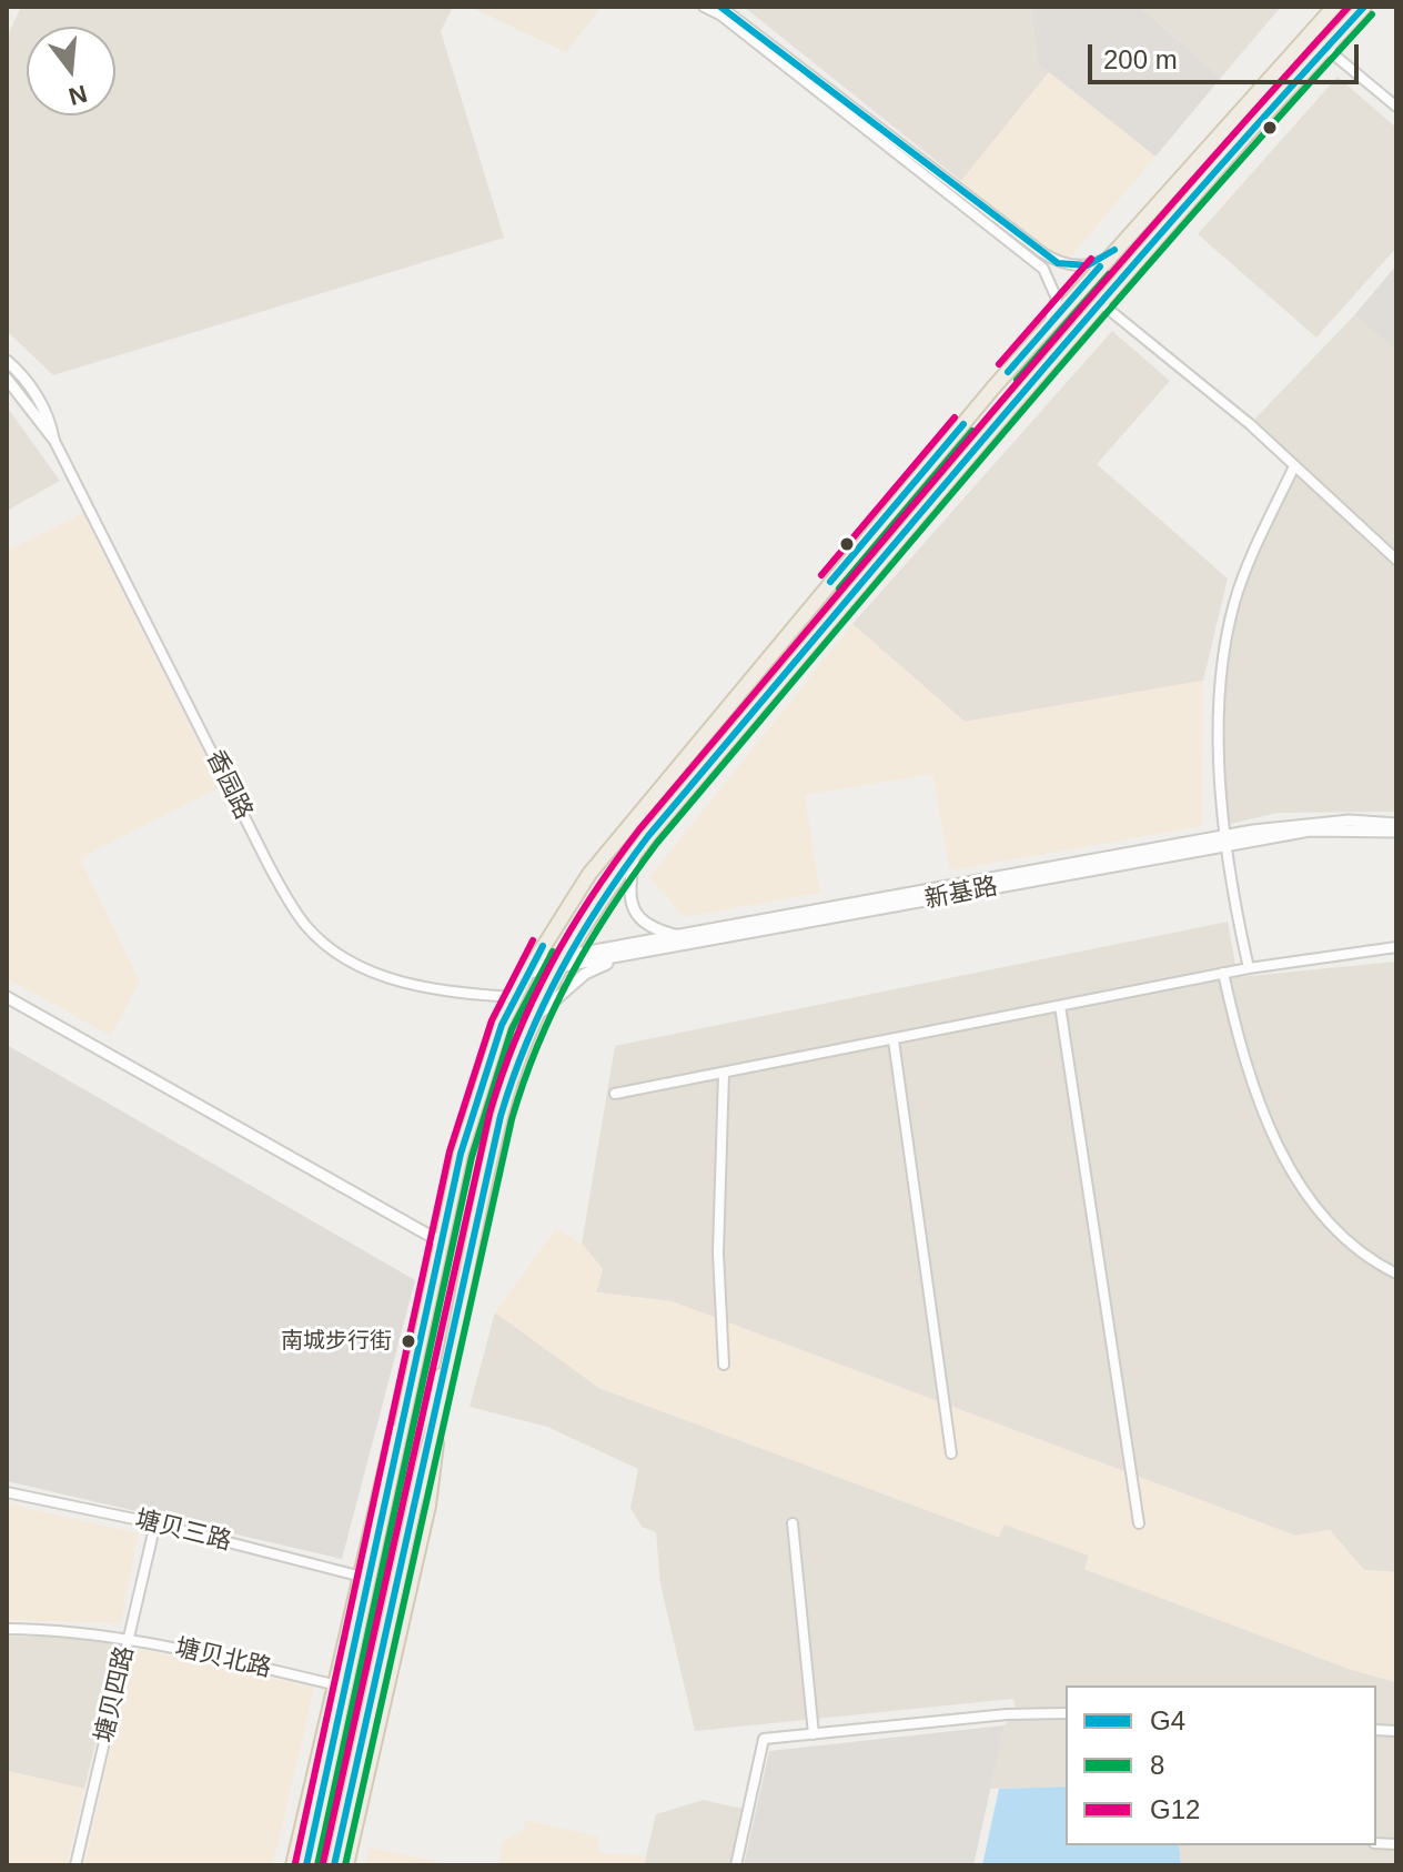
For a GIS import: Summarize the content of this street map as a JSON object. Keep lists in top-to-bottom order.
{
  "streets": {
    "street": [
      "香园路",
      "新基路",
      "塘贝三路",
      "塘贝北路",
      "塘贝四路"
    ]
  },
  "crossings": [
    ["塘贝三路", "塘贝四路"],
    ["塘贝北路", "塘贝四路"]
  ],
  "places": ["南城步行街"],
  "lines": ["transit line G4", "transit line G12", "transit line 8"],
  "legend": ["G4", "8", "G12"],
  "scale_bar": "200 m",
  "north": "bottom"
}
